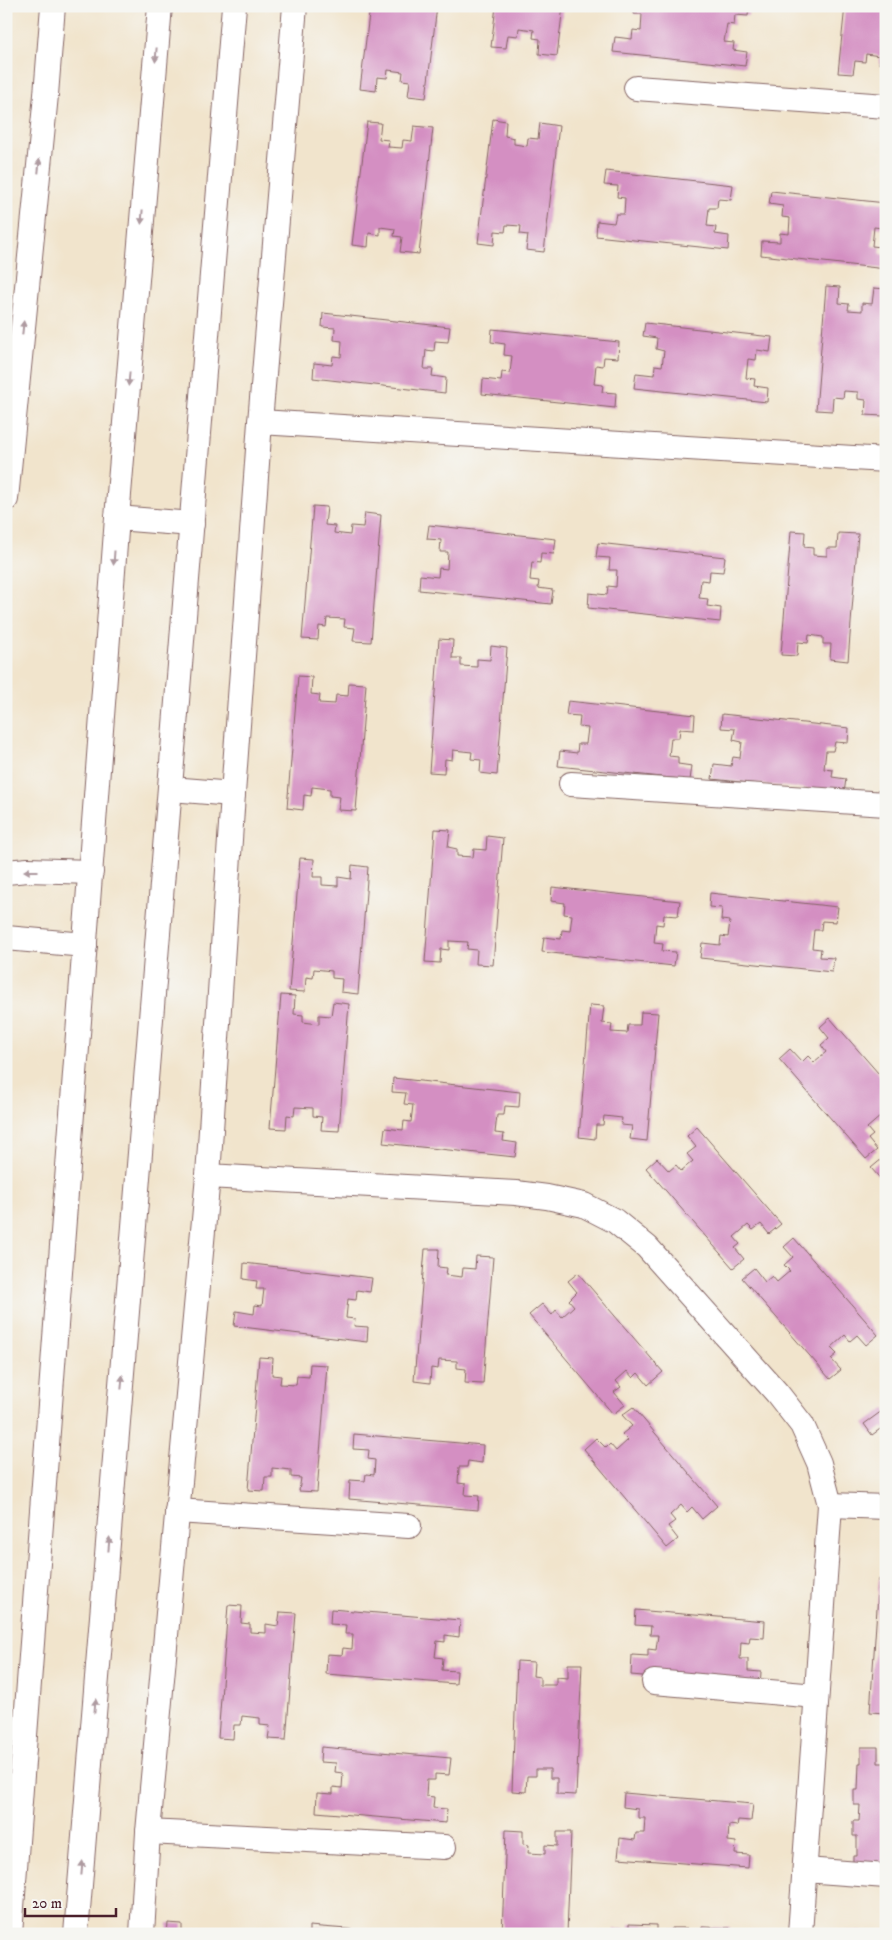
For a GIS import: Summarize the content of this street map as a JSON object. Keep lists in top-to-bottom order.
{
  "scale_bar": "20 m"
}
